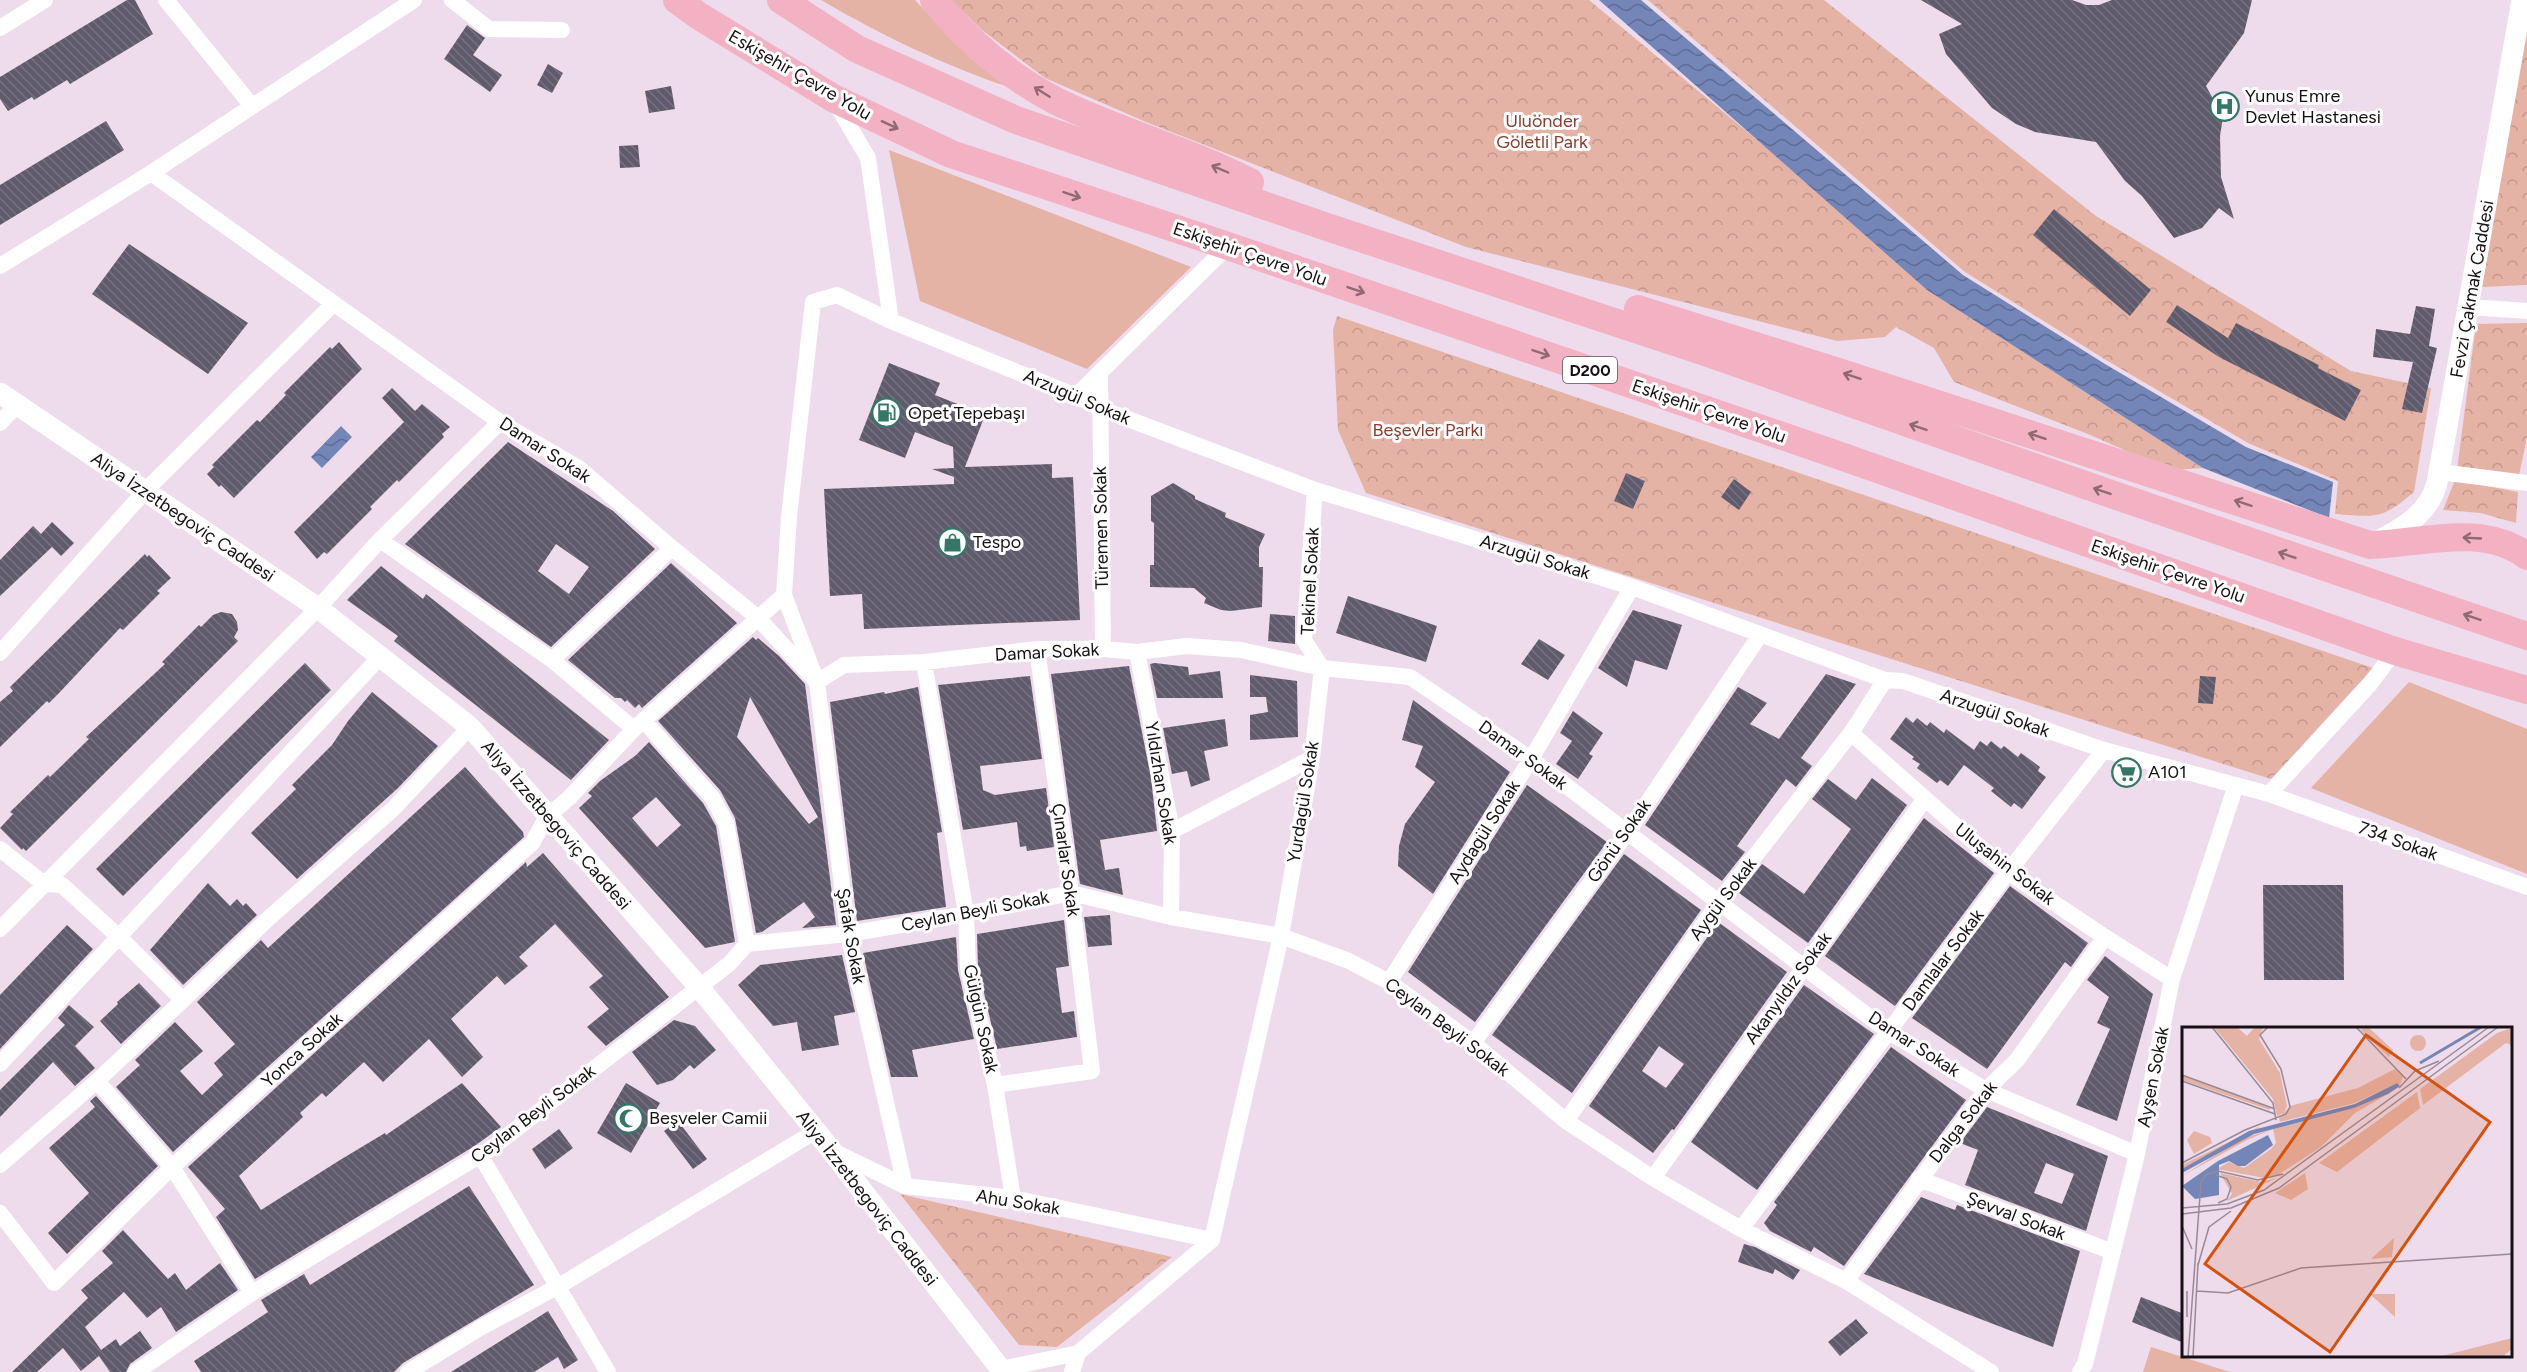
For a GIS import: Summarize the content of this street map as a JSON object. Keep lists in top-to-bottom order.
{
  "streets": {
    "highway": ["Eskişehir Çevre Yolu", "D200"],
    "street": [
      "Fevzi Çakmak Caddesi",
      "Arzugül Sokak",
      "Damar Sokak",
      "Aliya İzzetbegoviç Caddesi",
      "Türemen Sokak",
      "Tekinel Sokak",
      "Yıldızhan Sokak",
      "Yurdagül Sokak",
      "Aydagül Sokak",
      "Gönü Sokak",
      "734 Sokak",
      "Çınarlar Sokak",
      "Uluşahin Sokak",
      "Aygül Sokak",
      "Ceylan Beyli Sokak",
      "Şafak Sokak",
      "Damlalar Sokak",
      "Akanyıldız Sokak",
      "Gülgün Sokak",
      "Yonca Sokak",
      "Ayşen Sokak",
      "Dalga Sokak",
      "Ahu Sokak",
      "Şevval Sokak"
    ]
  },
  "crossings": [
    ["Arzugül Sokak", "Türemen Sokak"],
    ["Arzugül Sokak", "Tekinel Sokak"],
    ["Arzugül Sokak", "Aydagül Sokak"],
    ["Arzugül Sokak", "Gönü Sokak"],
    ["Arzugül Sokak", "734 Sokak"],
    ["Arzugül Sokak", "Aygül Sokak"],
    ["Arzugül Sokak", "Şafak Sokak"],
    ["Arzugül Sokak", "Damlalar Sokak"],
    ["Arzugül Sokak", "Ayşen Sokak"],
    ["Damar Sokak", "Türemen Sokak"],
    ["Damar Sokak", "Tekinel Sokak"],
    ["Damar Sokak", "Yıldızhan Sokak"],
    ["Damar Sokak", "Yurdagül Sokak"],
    ["Damar Sokak", "Aydagül Sokak"],
    ["Damar Sokak", "Gönü Sokak"],
    ["Damar Sokak", "Çınarlar Sokak"],
    ["Damar Sokak", "Aygül Sokak"],
    ["Damar Sokak", "Şafak Sokak"],
    ["Damar Sokak", "Damlalar Sokak"],
    ["Damar Sokak", "Akanyıldız Sokak"],
    ["Damar Sokak", "Gülgün Sokak"],
    ["Damar Sokak", "Ayşen Sokak"],
    ["Damar Sokak", "Dalga Sokak"],
    ["Aliya İzzetbegoviç Caddesi", "Ceylan Beyli Sokak"],
    ["Aliya İzzetbegoviç Caddesi", "Yonca Sokak"],
    ["Aliya İzzetbegoviç Caddesi", "Ahu Sokak"],
    ["Tekinel Sokak", "Yurdagül Sokak"],
    ["Yıldızhan Sokak", "Ceylan Beyli Sokak"],
    ["Yurdagül Sokak", "Ceylan Beyli Sokak"],
    ["Yurdagül Sokak", "Ahu Sokak"],
    ["Aydagül Sokak", "Ceylan Beyli Sokak"],
    ["Gönü Sokak", "Ceylan Beyli Sokak"],
    ["Çınarlar Sokak", "Ceylan Beyli Sokak"],
    ["Çınarlar Sokak", "Gülgün Sokak"],
    ["Uluşahin Sokak", "Aygül Sokak"],
    ["Uluşahin Sokak", "Damlalar Sokak"],
    ["Uluşahin Sokak", "Akanyıldız Sokak"],
    ["Uluşahin Sokak", "Ayşen Sokak"],
    ["Uluşahin Sokak", "Dalga Sokak"],
    ["Aygül Sokak", "Ceylan Beyli Sokak"],
    ["Ceylan Beyli Sokak", "Şafak Sokak"],
    ["Ceylan Beyli Sokak", "Damlalar Sokak"],
    ["Ceylan Beyli Sokak", "Akanyıldız Sokak"],
    ["Ceylan Beyli Sokak", "Gülgün Sokak"],
    ["Ceylan Beyli Sokak", "Dalga Sokak"],
    ["Şafak Sokak", "Ahu Sokak"],
    ["Gülgün Sokak", "Ahu Sokak"],
    ["Ayşen Sokak", "Şevval Sokak"],
    ["Dalga Sokak", "Şevval Sokak"]
  ],
  "parks": ["Uluönder Göletli Park", "Beşevler Parkı"],
  "places": {
    "hospital": ["Yunus Emre Devlet Hastanesi"],
    "fuel station": ["Opet Tepebaşı"],
    "shop": ["Tespo"],
    "supermarket": ["A101"],
    "mosque": ["Beşveler Camii"]
  }
}
